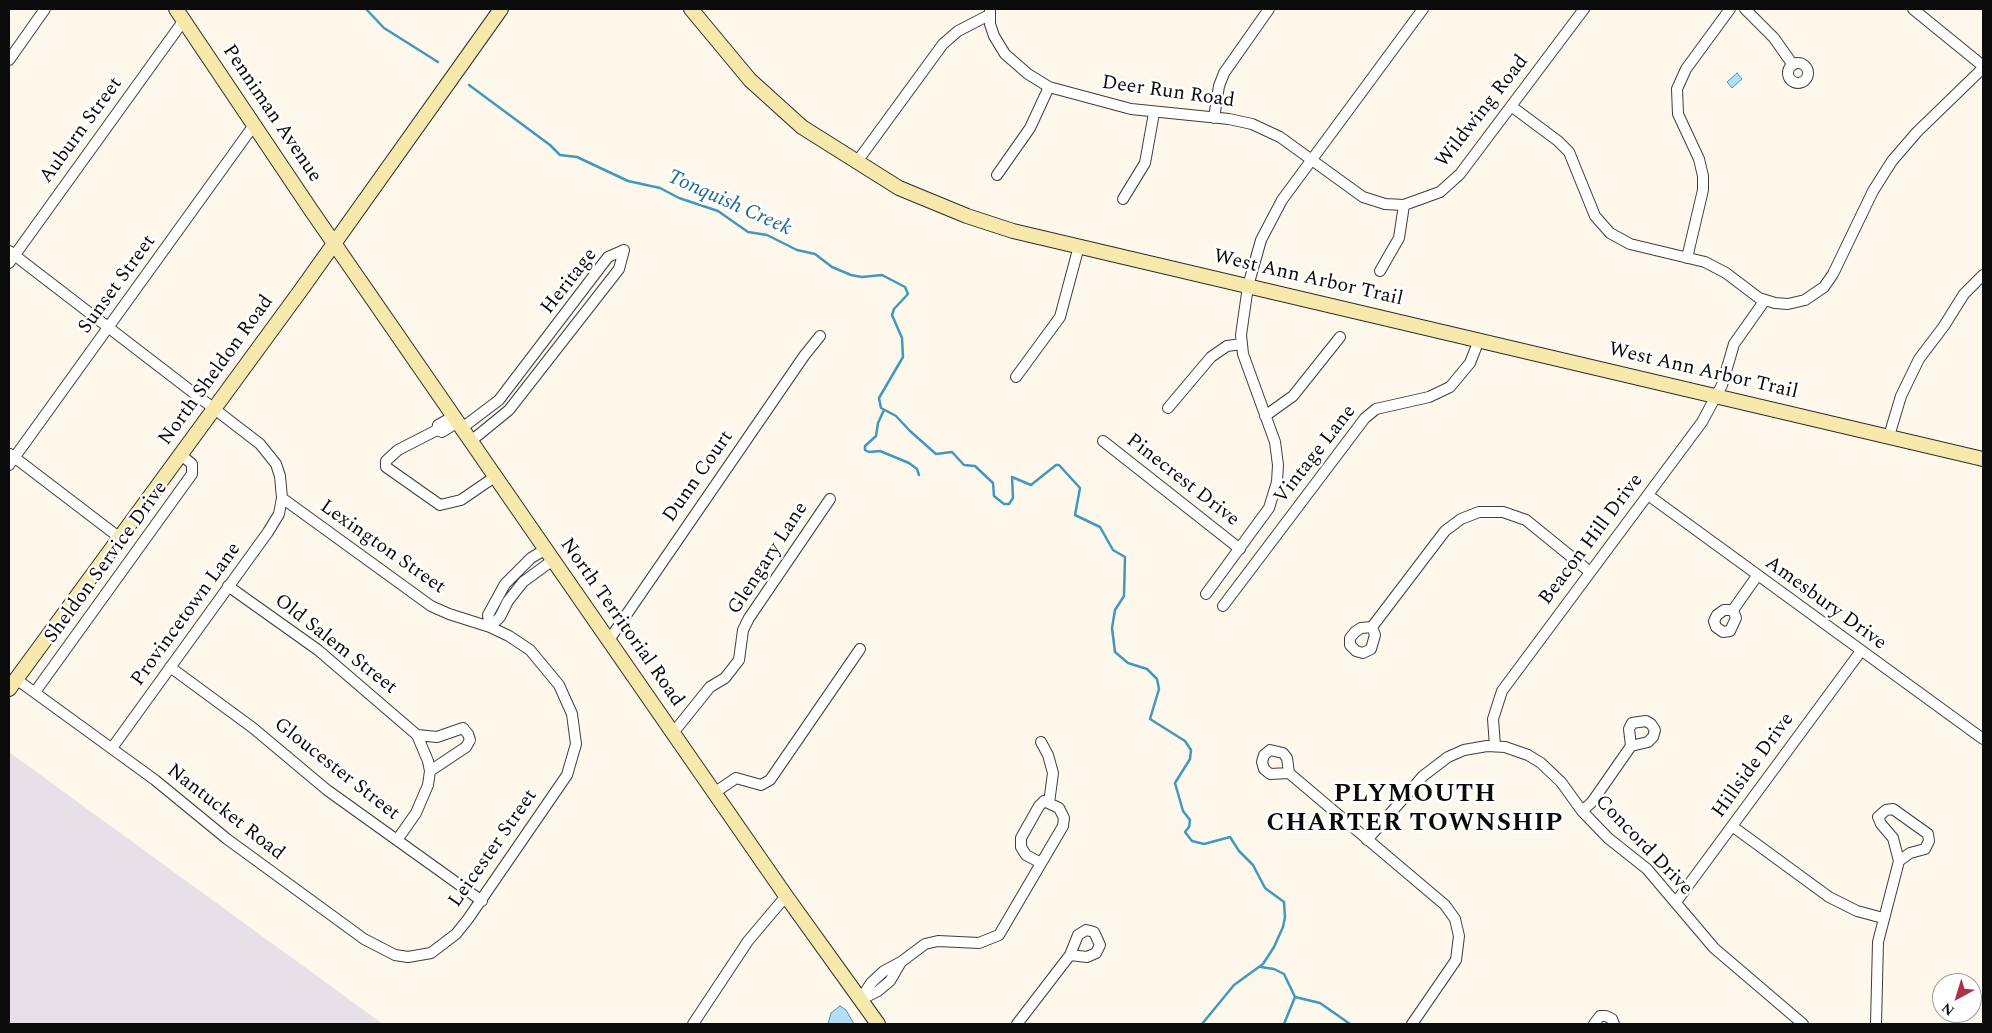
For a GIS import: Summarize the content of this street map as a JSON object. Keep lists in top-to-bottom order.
{
  "streets": {
    "main road": [
      "Penniman Avenue",
      "West Ann Arbor Trail",
      "North Sheldon Road",
      "North Territorial Road"
    ],
    "street": [
      "Deer Run Road",
      "Wildwing Road",
      "Auburn Street",
      "Heritage",
      "Sunset Street",
      "Vintage Lane",
      "Dunn Court",
      "Pinecrest Drive",
      "Beacon Hill Drive",
      "Lexington Street",
      "Glengary Lane",
      "Sheldon Service Drive",
      "Amesbury Drive",
      "Provincetown Lane",
      "Old Salem Street",
      "Hillside Drive",
      "Gloucester Street",
      "Nantucket Road",
      "Concord Drive",
      "Leicester Street"
    ]
  },
  "crossings": [
    ["Deer Run Road", "Wildwing Road"],
    ["Deer Run Road", "Pinecrest Drive"],
    ["Wildwing Road", "Pinecrest Drive"],
    ["Penniman Avenue", "Auburn Street"],
    ["Penniman Avenue", "Sunset Street"],
    ["Penniman Avenue", "North Sheldon Road"],
    ["Penniman Avenue", "North Territorial Road"],
    ["West Ann Arbor Trail", "Vintage Lane"],
    ["West Ann Arbor Trail", "Pinecrest Drive"],
    ["West Ann Arbor Trail", "Beacon Hill Drive"],
    ["Heritage", "North Territorial Road"],
    ["North Sheldon Road", "Sheldon Service Drive"],
    ["North Sheldon Road", "North Territorial Road"],
    ["North Sheldon Road", "Nantucket Road"],
    ["Dunn Court", "North Territorial Road"],
    ["Beacon Hill Drive", "Amesbury Drive"],
    ["Beacon Hill Drive", "Concord Drive"],
    ["Lexington Street", "Provincetown Lane"],
    ["Lexington Street", "Leicester Street"],
    ["Glengary Lane", "North Territorial Road"],
    ["Sheldon Service Drive", "Nantucket Road"],
    ["Amesbury Drive", "Hillside Drive"],
    ["Provincetown Lane", "Old Salem Street"],
    ["Provincetown Lane", "Gloucester Street"],
    ["Provincetown Lane", "Nantucket Road"],
    ["Hillside Drive", "Concord Drive"],
    ["Gloucester Street", "Leicester Street"],
    ["Nantucket Road", "Leicester Street"]
  ],
  "districts": ["PLYMOUTH CHARTER TOWNSHIP"],
  "water": ["Tonquish Creek"],
  "north": "bottom left"
}
